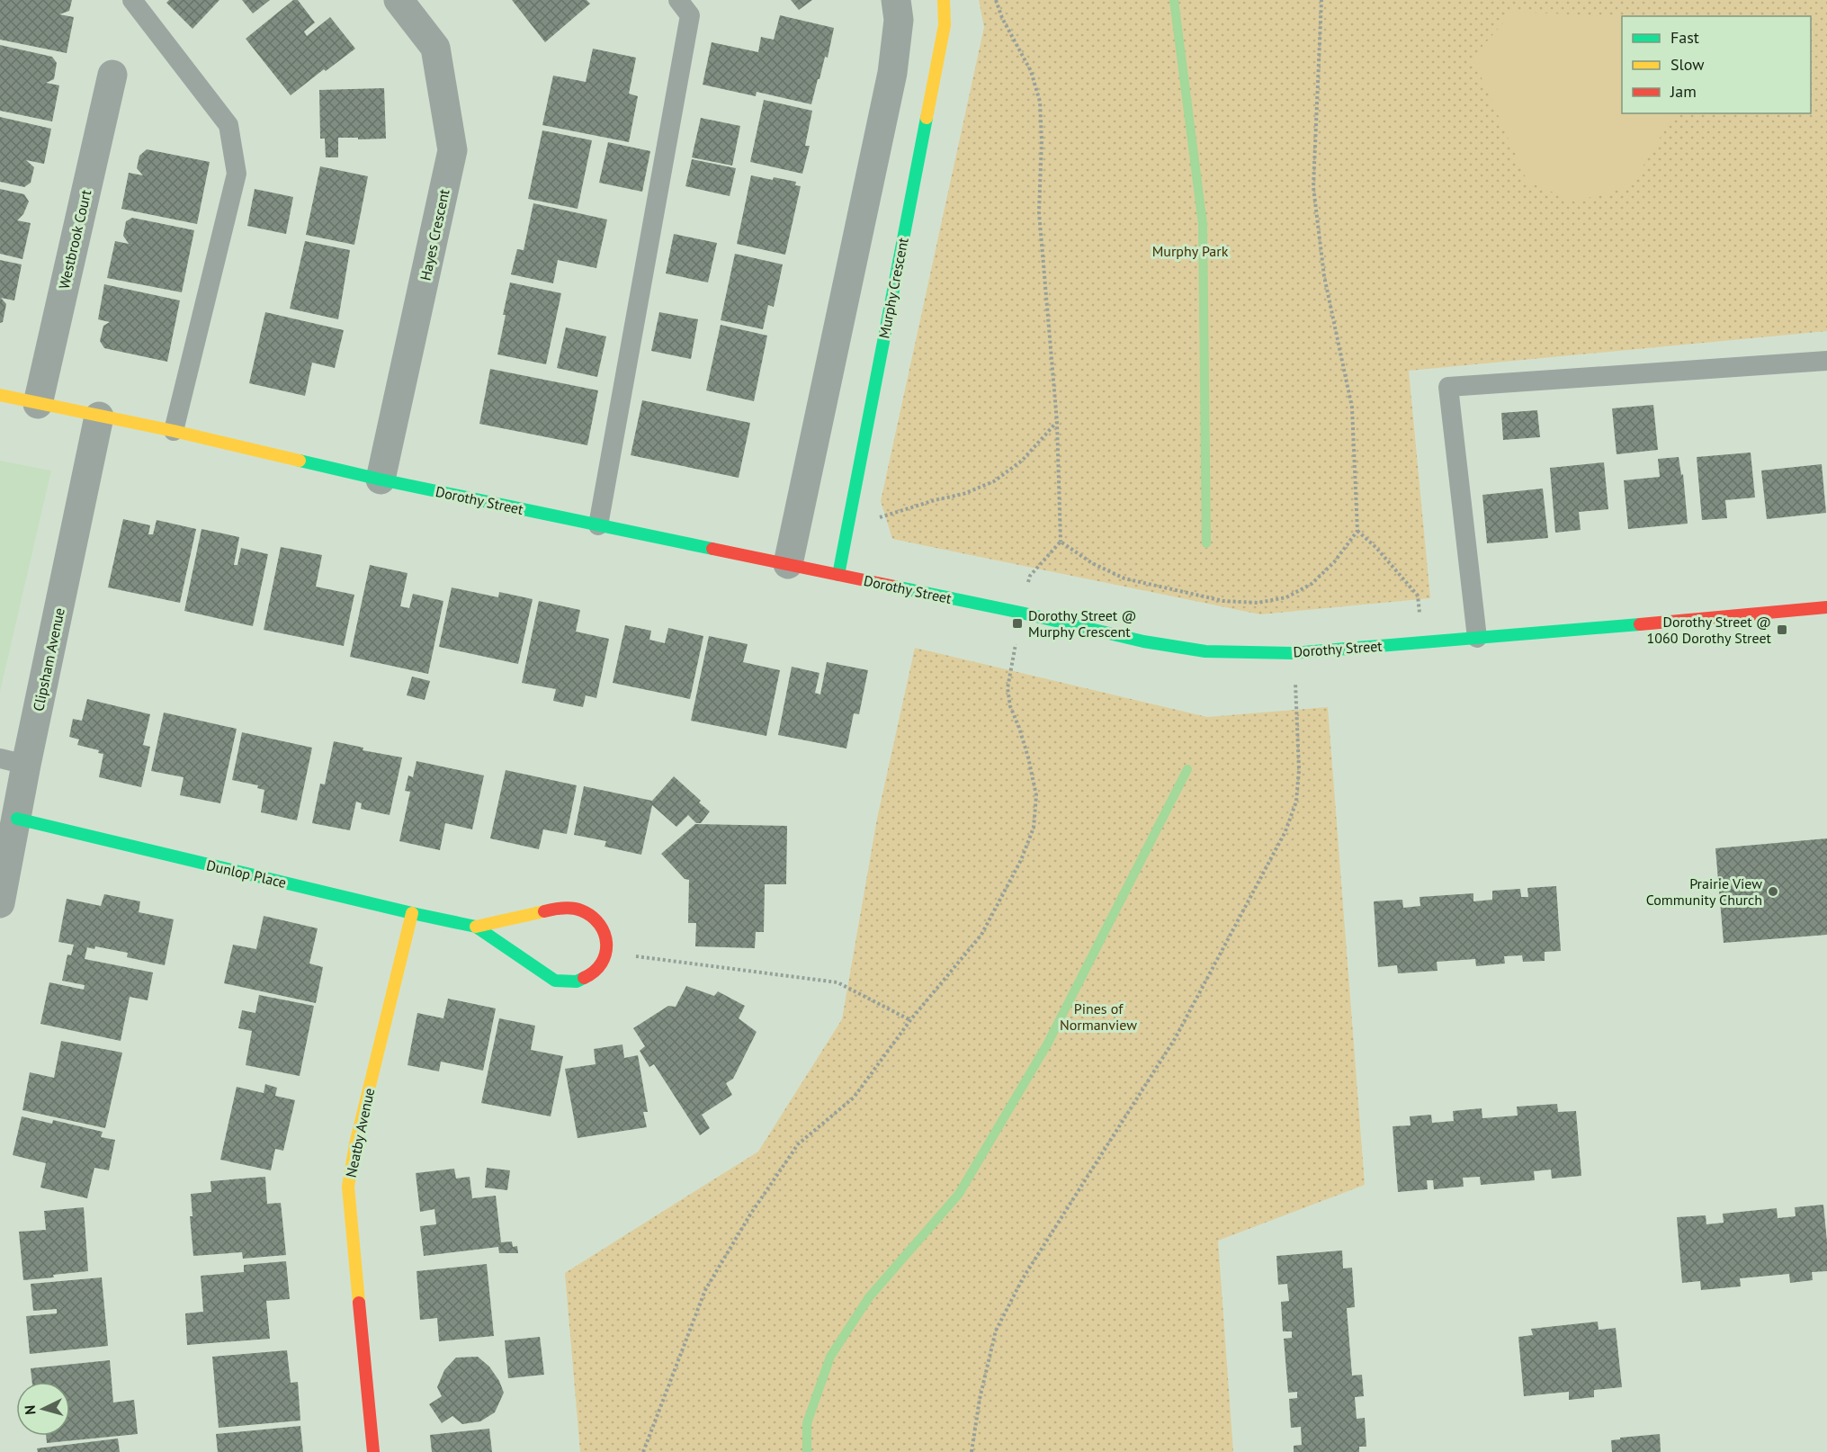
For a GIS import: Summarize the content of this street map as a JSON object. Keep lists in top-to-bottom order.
{
  "streets": {
    "street": [
      "Hayes Crescent",
      "Westbrook Court",
      "Murphy Crescent",
      "Dorothy Street",
      "Clipsham Avenue",
      "Dunlop Place",
      "Neatby Avenue"
    ]
  },
  "crossings": [
    ["Hayes Crescent", "Dorothy Street"],
    ["Westbrook Court", "Dorothy Street"],
    ["Murphy Crescent", "Dorothy Street"],
    ["Dorothy Street", "Clipsham Avenue"],
    ["Clipsham Avenue", "Dunlop Place"],
    ["Dunlop Place", "Neatby Avenue"]
  ],
  "parks": ["Murphy Park", "Pines of Normanview"],
  "places": {
    "transit": ["Dorothy Street @ Murphy Crescent", "Dorothy Street @ 1060 Dorothy Street"],
    "other": ["Prairie View Community Church"]
  },
  "legend": ["Fast", "Slow", "Jam"],
  "north": "left"
}
